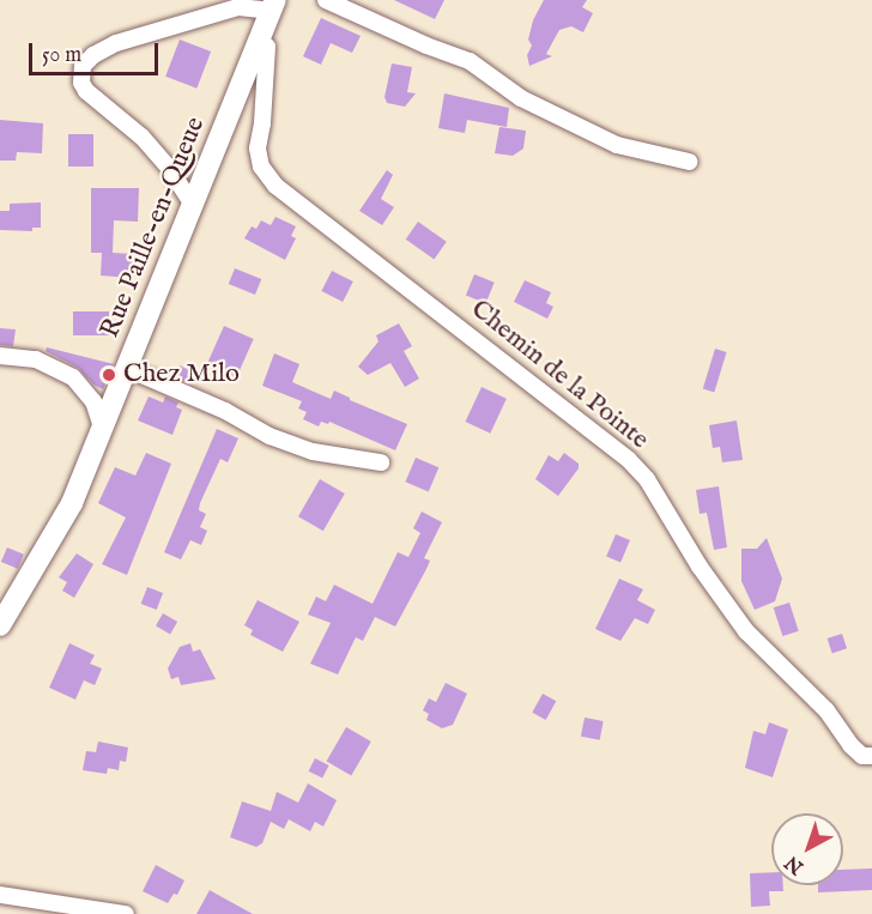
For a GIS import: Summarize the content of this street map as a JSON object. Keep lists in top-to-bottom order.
{
  "streets": {
    "main road": ["Rue Paille-en-Queue"],
    "street": ["Chemin de la Pointe"]
  },
  "crossings": [
    ["Rue Paille-en-Queue", "Chemin de la Pointe"]
  ],
  "places": ["Chez Milo"],
  "scale_bar": "50 m",
  "north": "bottom left"
}
